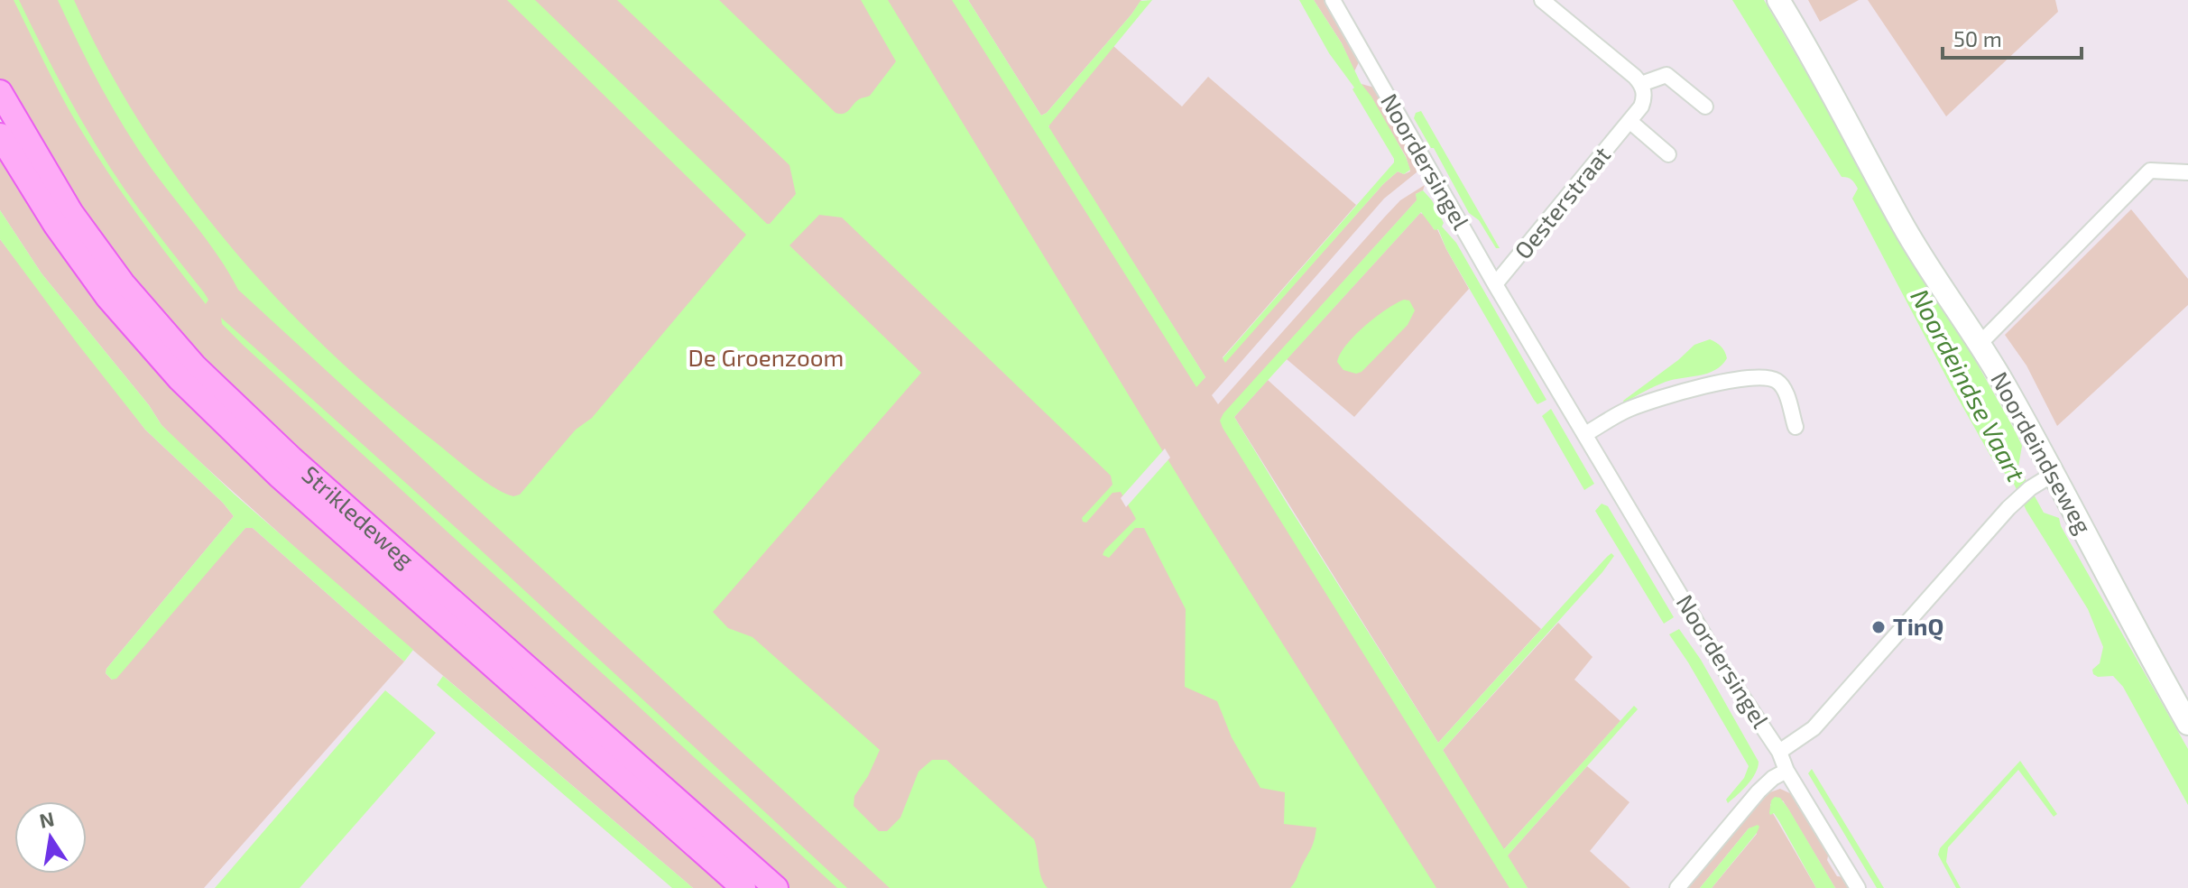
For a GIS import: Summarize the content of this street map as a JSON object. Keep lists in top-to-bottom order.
{
  "streets": {
    "main road": ["Strikledeweg"],
    "street": ["Noordersingel", "Oesterstraat", "Noordeindseweg"]
  },
  "crossings": [
    ["Noordersingel", "Oesterstraat"]
  ],
  "water": ["Noordeindse Vaart"],
  "parks": ["De Groenzoom"],
  "places": ["TinQ"],
  "scale_bar": "50 m",
  "north": "top"
}
